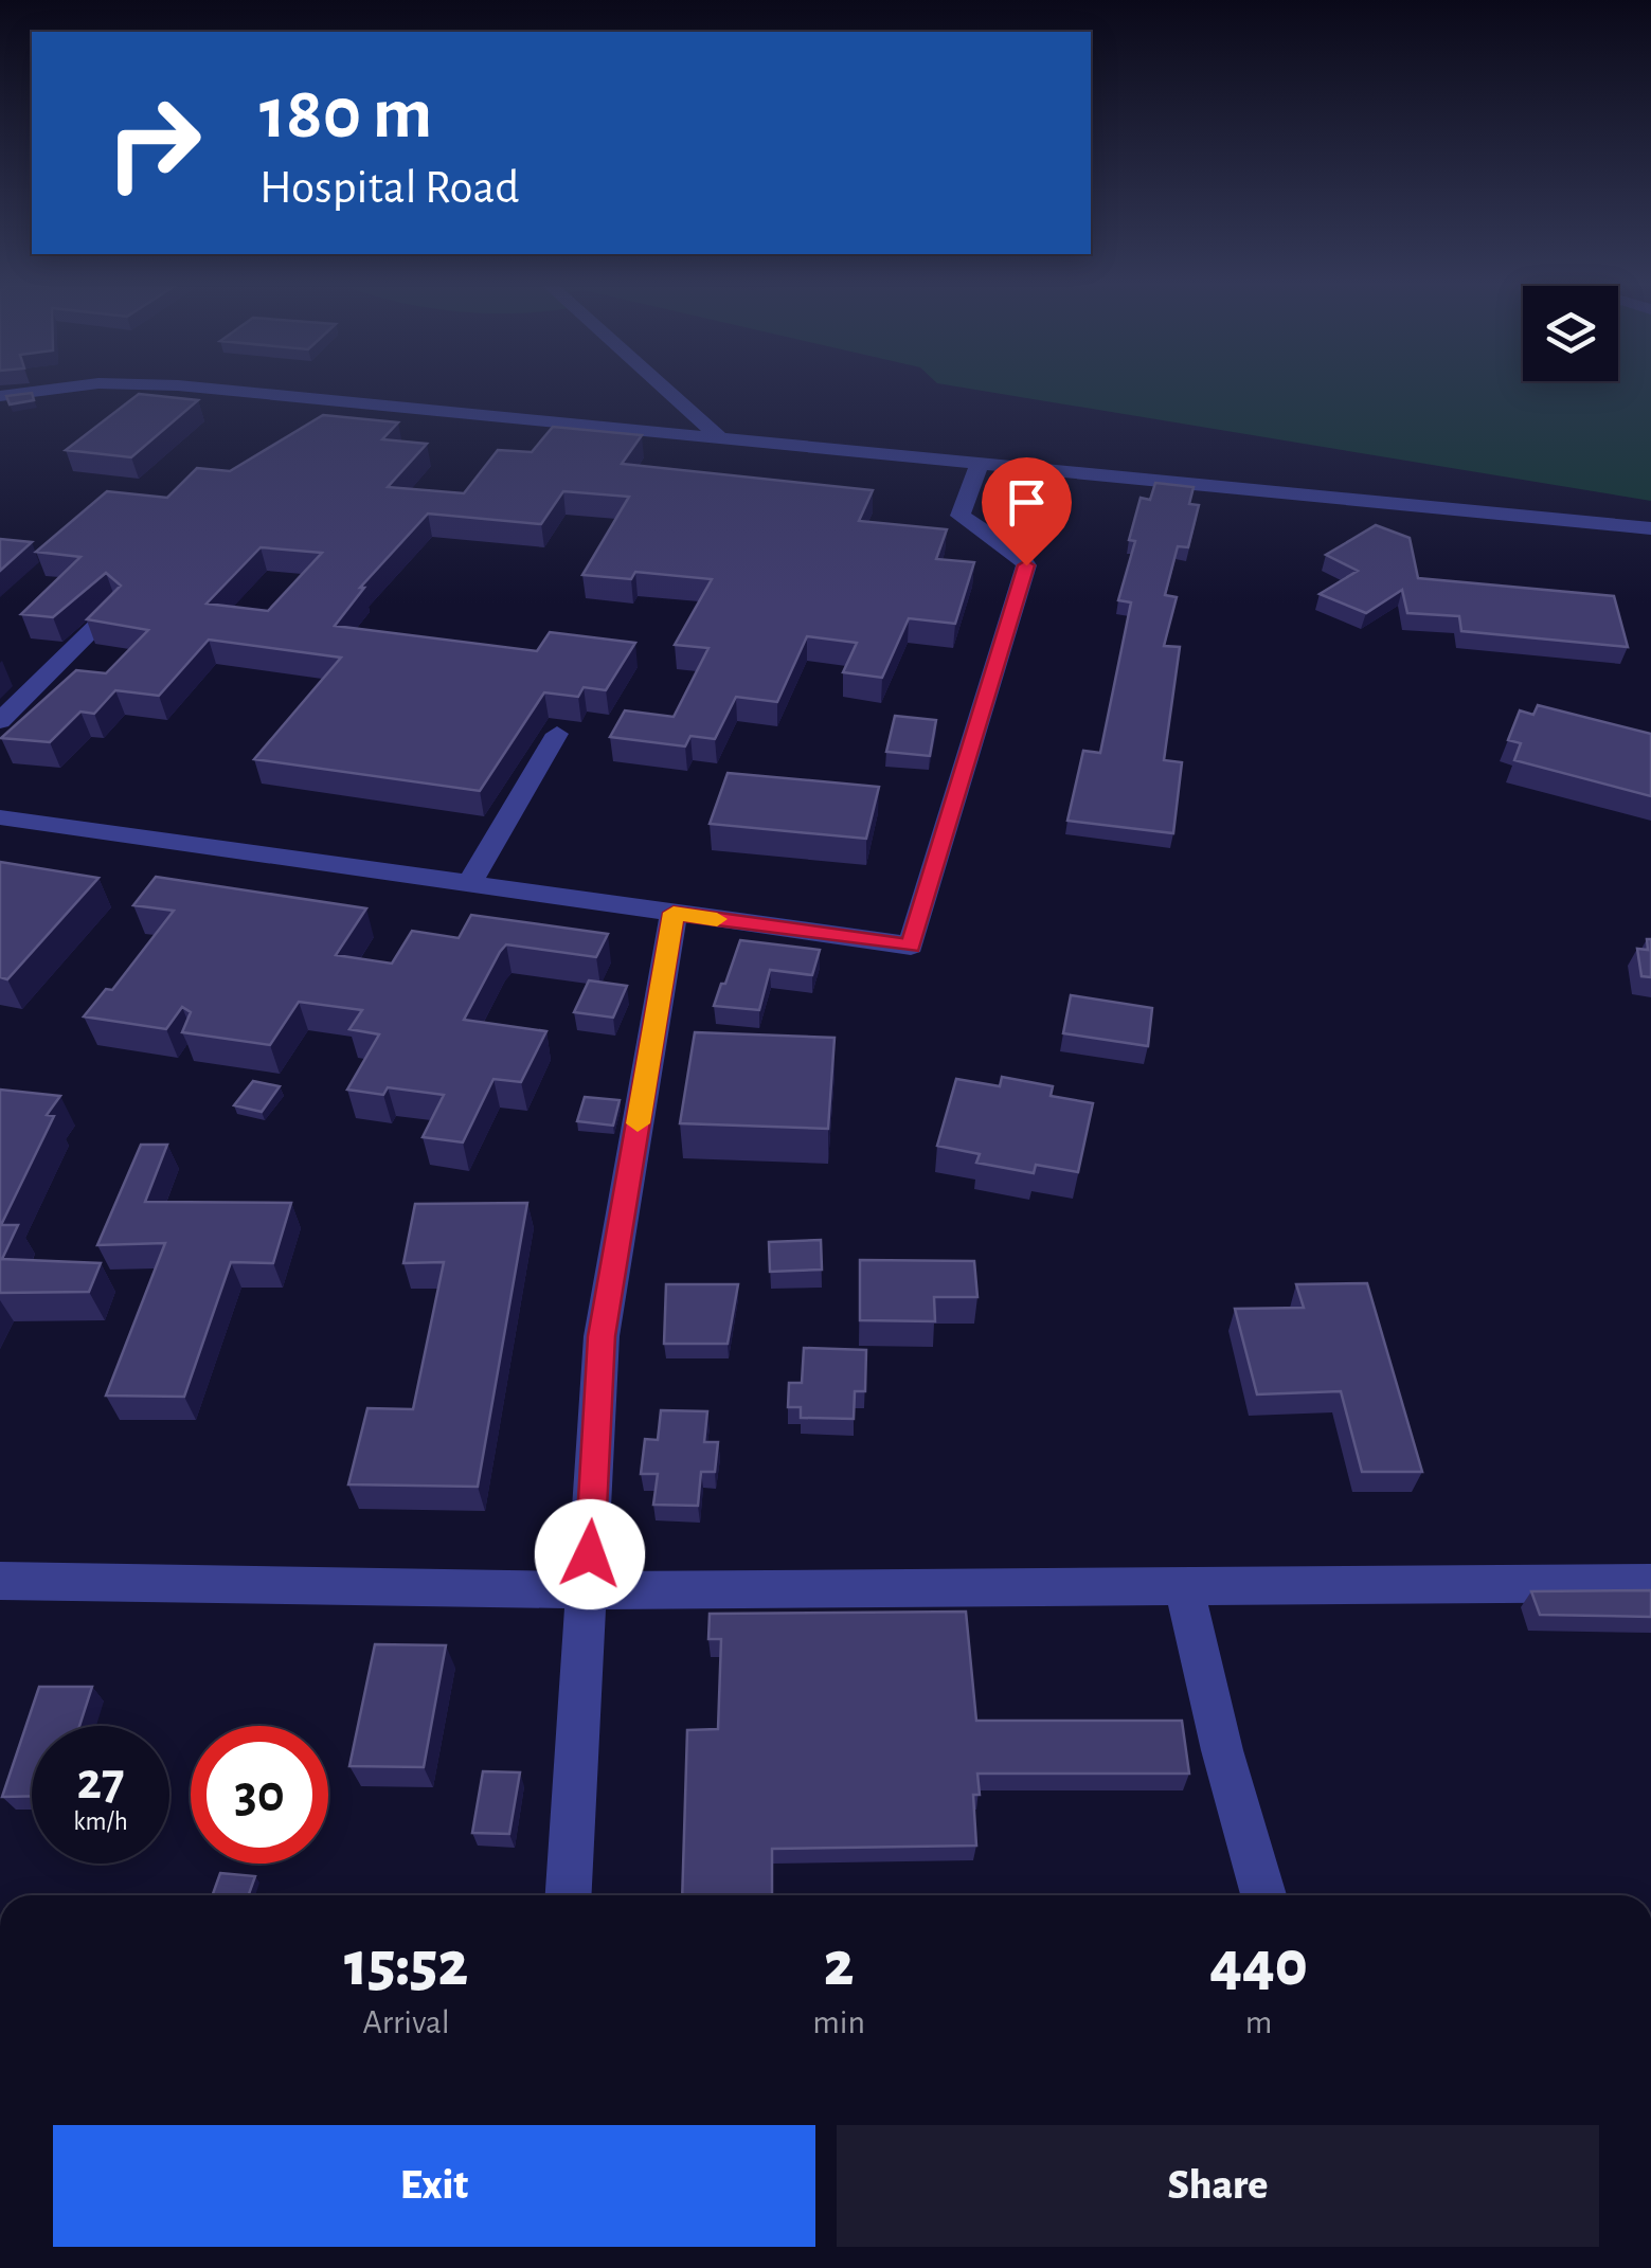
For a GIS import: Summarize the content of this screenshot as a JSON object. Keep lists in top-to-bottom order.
{
  "page": {
    "turn": ["180 m", "Hospital Road"],
    "speed": "27 km/h",
    "limit": "30",
    "eta": [
      "15:52",
      "Arrival",
      "2",
      "min",
      "440",
      "m"
    ],
    "buttons": ["Exit", "Share"]
  }
}
